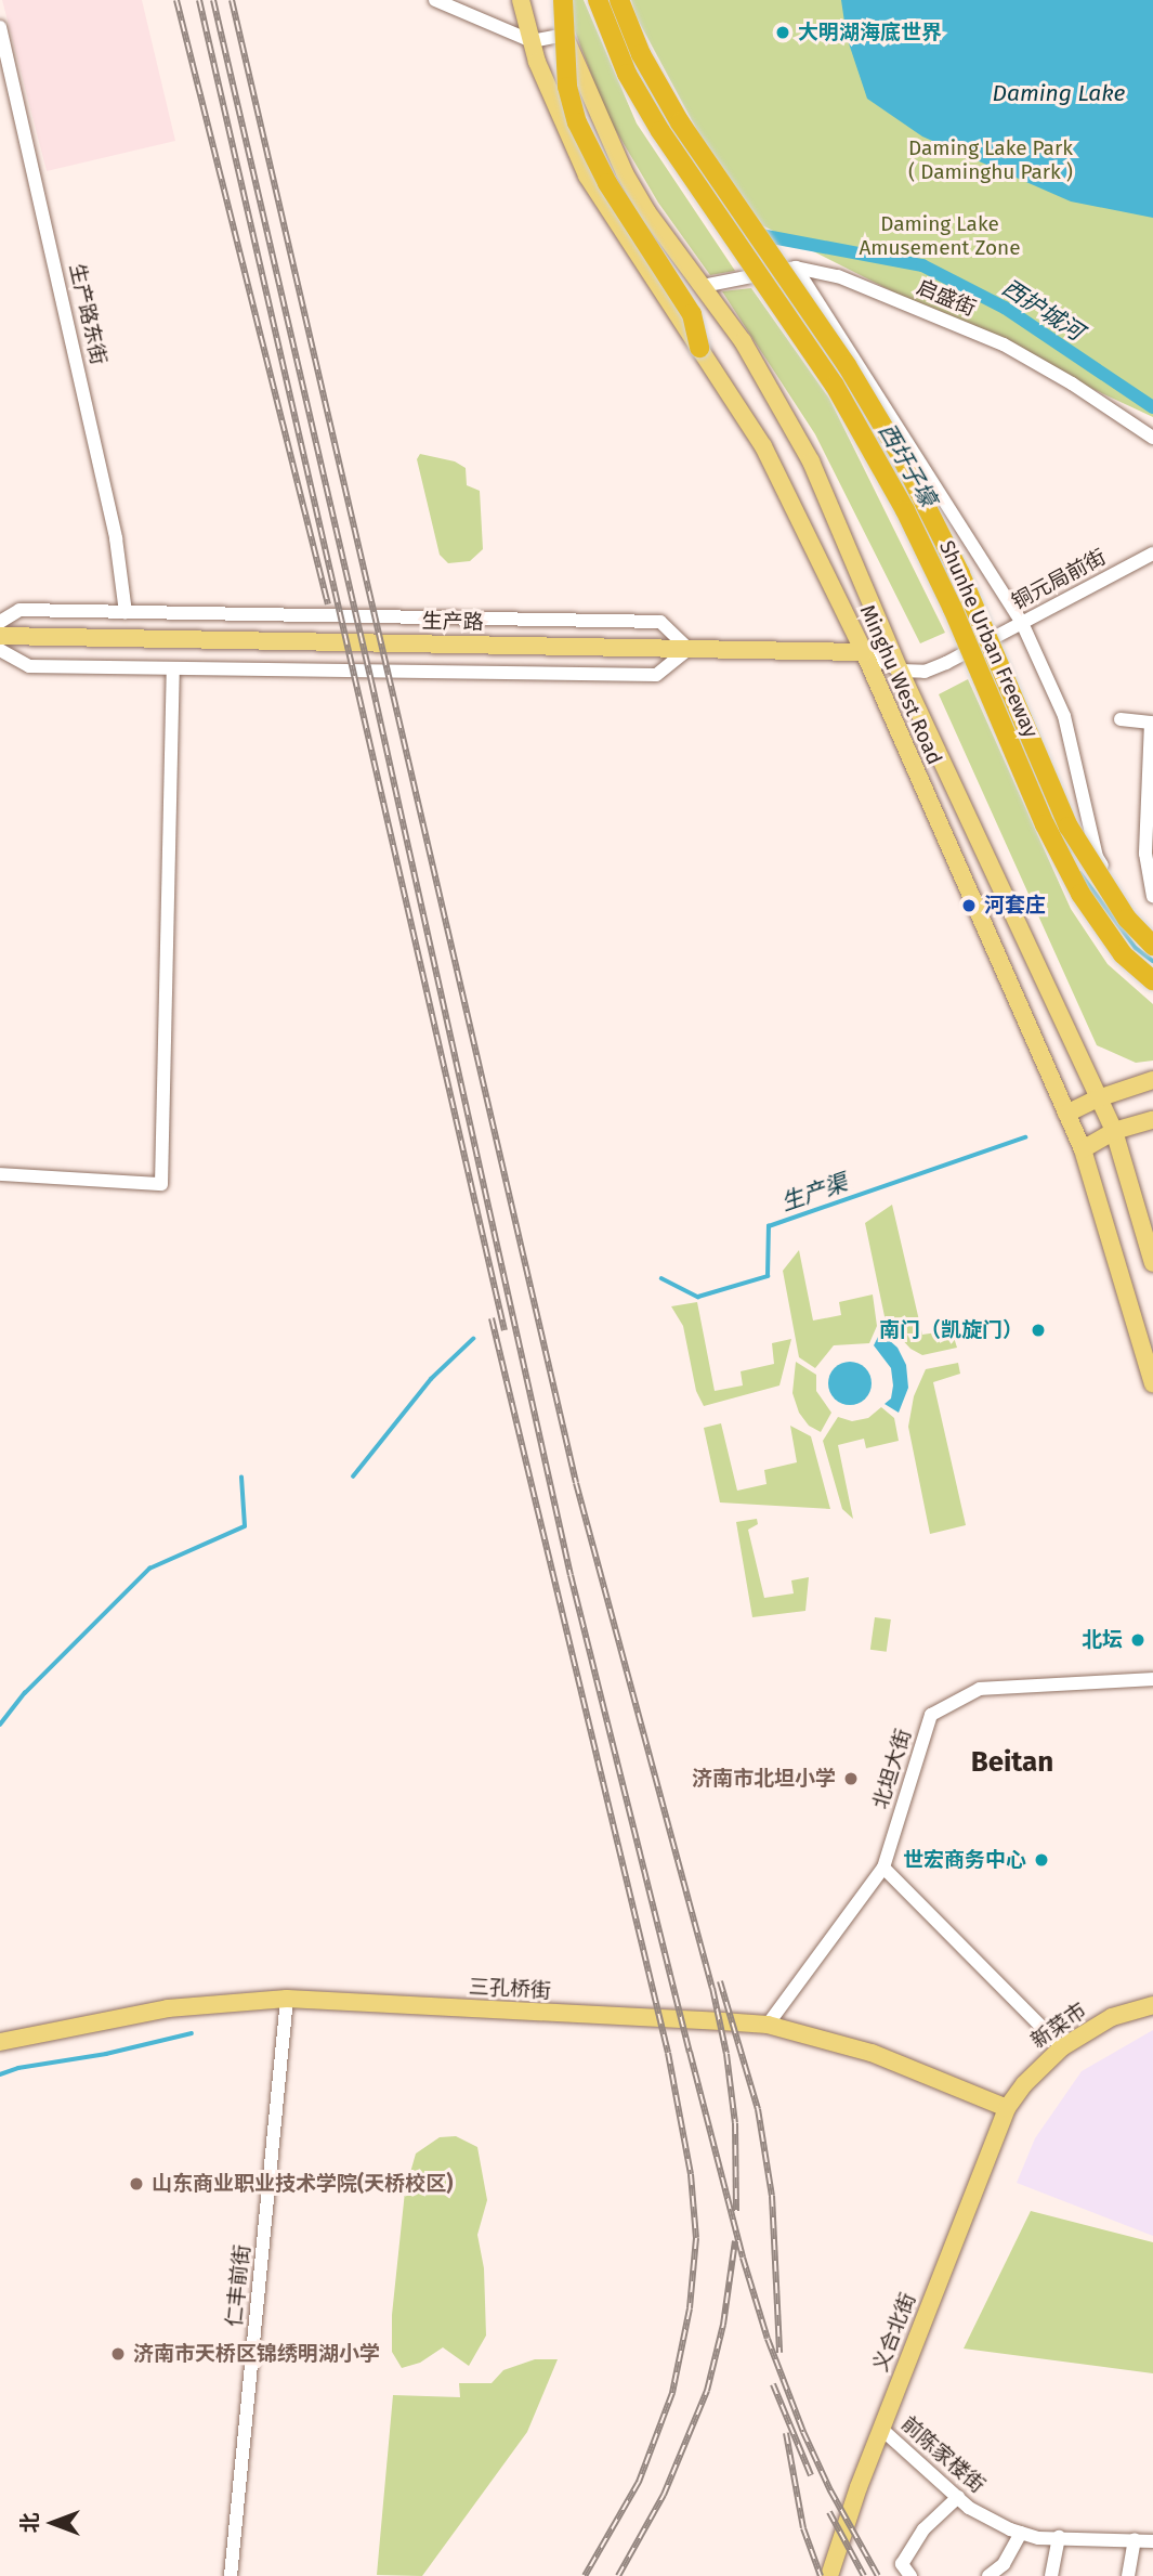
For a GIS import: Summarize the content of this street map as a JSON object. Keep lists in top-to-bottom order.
{
  "streets": {
    "highway": ["Shunhe Urban Freeway"],
    "main road": [
      "生产路",
      "Minghu West Road",
      "三孔桥街",
      "新菜市",
      "义合北街"
    ],
    "street": [
      "启盛街",
      "生产路东街",
      "铜元局前街",
      "北坦大街",
      "仁丰前街",
      "前陈家楼街"
    ]
  },
  "crossings": [
    ["启盛街", "Minghu West Road"],
    ["铜元局前街", "生产路"],
    ["铜元局前街", "Minghu West Road"],
    ["生产路", "Minghu West Road"],
    ["北坦大街", "三孔桥街"],
    ["三孔桥街", "新菜市"],
    ["三孔桥街", "仁丰前街"],
    ["三孔桥街", "义合北街"],
    ["新菜市", "义合北街"],
    ["义合北街", "前陈家楼街"]
  ],
  "districts": ["Beitan"],
  "water": [
    "Daming Lake",
    "西护城河",
    "西圩子壕",
    "生产渠"
  ],
  "parks": ["Daming Lake Park ( Daminghu Park )", "Daming Lake Amusement Zone"],
  "places": [
    "大明湖海底世界",
    "河套庄",
    "南门（凯旋门）",
    "北坛",
    "济南市北坦小学",
    "世宏商务中心",
    "山东商业职业技术学院(天桥校区)",
    "济南市天桥区锦绣明湖小学"
  ],
  "north": "left"
}
